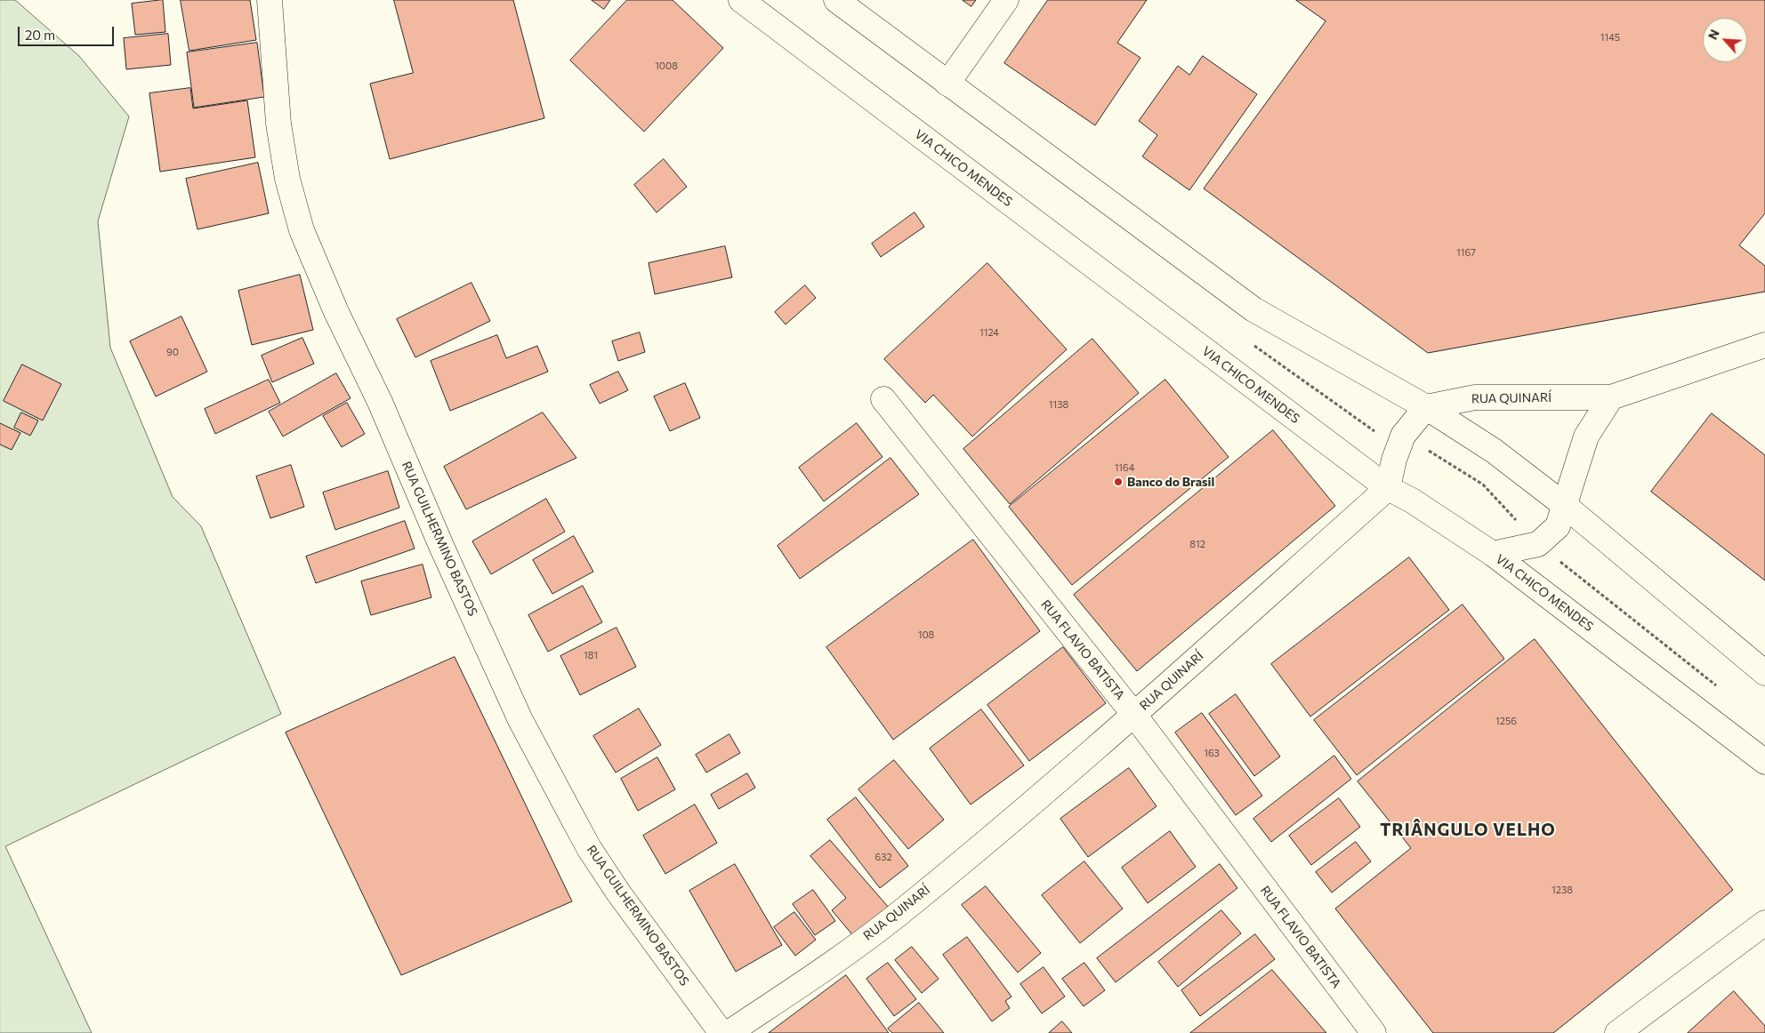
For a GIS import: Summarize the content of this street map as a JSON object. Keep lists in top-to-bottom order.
{
  "streets": {
    "street": [
      "VIA CHICO MENDES",
      "RUA QUINARÍ",
      "RUA GUILHERMINO BASTOS",
      "RUA FLAVIO BATISTA"
    ]
  },
  "crossings": [
    ["VIA CHICO MENDES", "RUA QUINARÍ"],
    ["RUA QUINARÍ", "RUA FLAVIO BATISTA"]
  ],
  "districts": ["TRIÂNGULO VELHO"],
  "places": ["Banco do Brasil"],
  "house_numbers": [
    "1145",
    "1008",
    "1167",
    "1124",
    "90",
    "1138",
    "1164",
    "812",
    "108",
    "181",
    "1256",
    "163",
    "632",
    "1238"
  ],
  "scale_bar": "20 m",
  "north": "top left"
}
